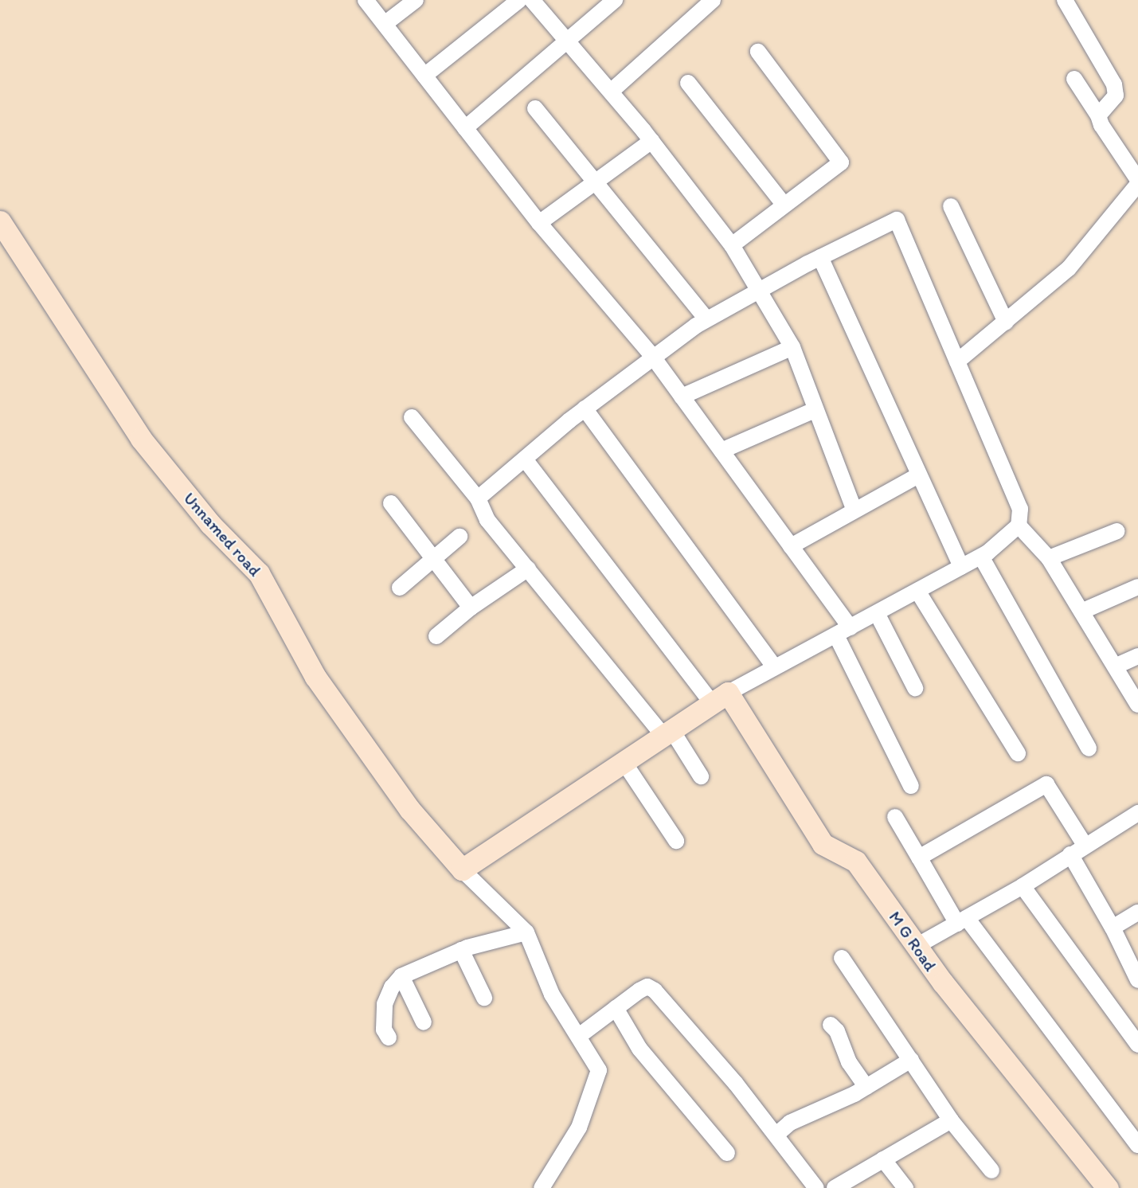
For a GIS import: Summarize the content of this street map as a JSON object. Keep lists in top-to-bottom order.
{
  "streets": {
    "street": ["Unnamed road", "M G Road"]
  }
}
